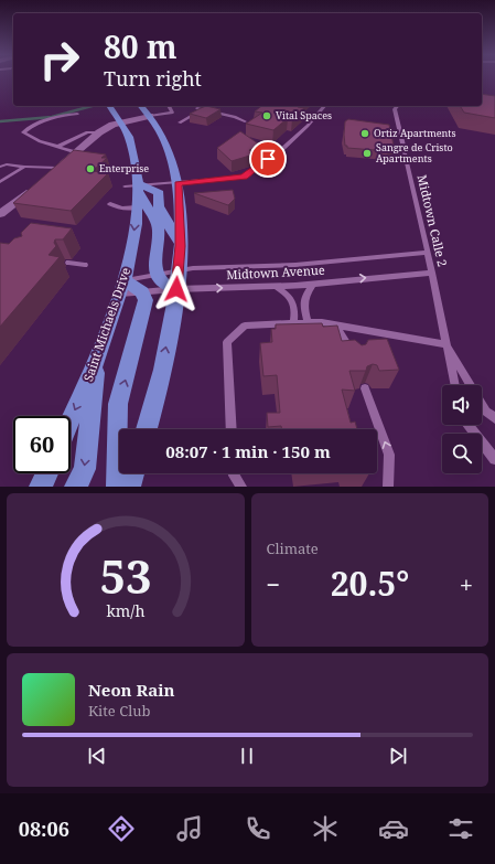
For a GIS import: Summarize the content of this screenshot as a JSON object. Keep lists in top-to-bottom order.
{
  "streets": {
    "main road": ["Saint Michaels Drive"],
    "lane": ["Midtown Calle 2", "Midtown Avenue"]
  },
  "crossings": [
    ["Midtown Calle 2", "Midtown Avenue"],
    ["Midtown Avenue", "Saint Michaels Drive"]
  ],
  "places": [
    "Vital Spaces",
    "Ortiz Apartments",
    "Sangre de Cristo Apartments",
    "Enterprise"
  ],
  "page": {
    "turn": ["80 m", "Turn right"],
    "limit": "60",
    "trip": "08:07 · 1 min · 150 m",
    "tile": "Climate",
    "heat": ["−", "20.5°", "+"],
    "song": ["Neon Rain", "Kite Club"],
    "tabs": "08:06",
    "gauge": ["53", "km/h"]
  }
}
